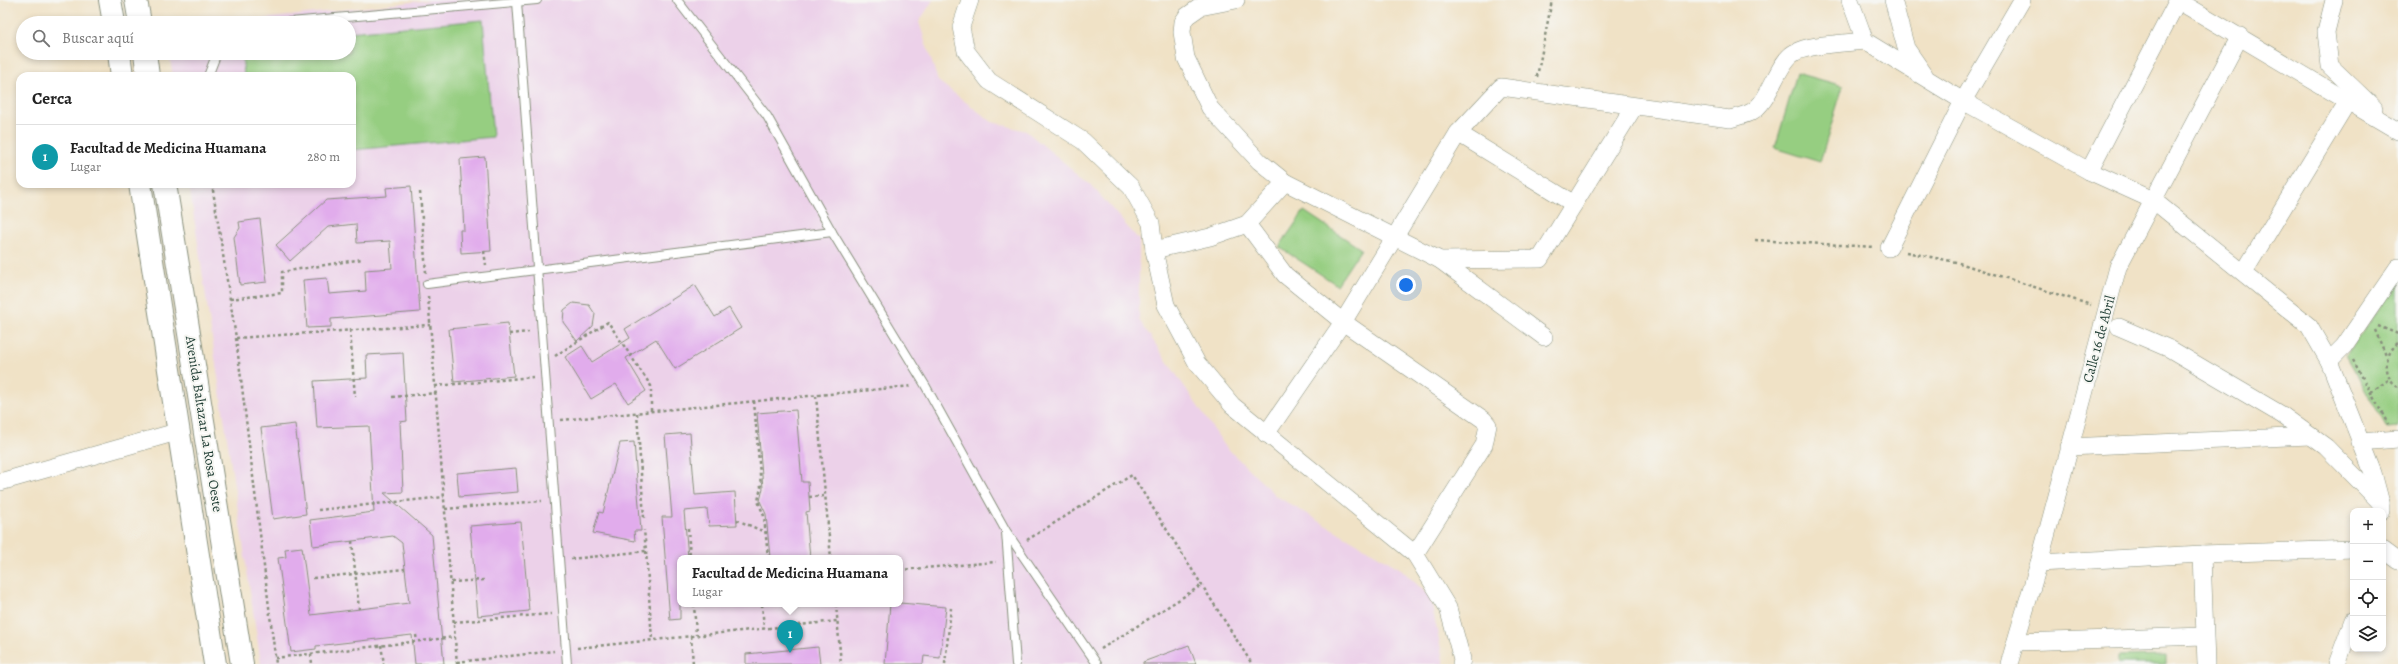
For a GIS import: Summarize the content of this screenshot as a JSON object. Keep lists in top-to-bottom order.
{
  "streets": {
    "street": ["Calle 16 de Abril", "Avenida Baltazar La Rosa Oeste"]
  },
  "page": {
    "search": "Buscar aquí",
    "heading": "Cerca",
    "list": [
      {
        "mark": "1",
        "name": "Facultad de Medicina Huamana",
        "note": "Lugar",
        "value": "280 m"
      }
    ],
    "map_buttons": ["+", "−"],
    "popup": ["Facultad de Medicina Huamana", "Lugar"],
    "pins": "1"
  }
}
